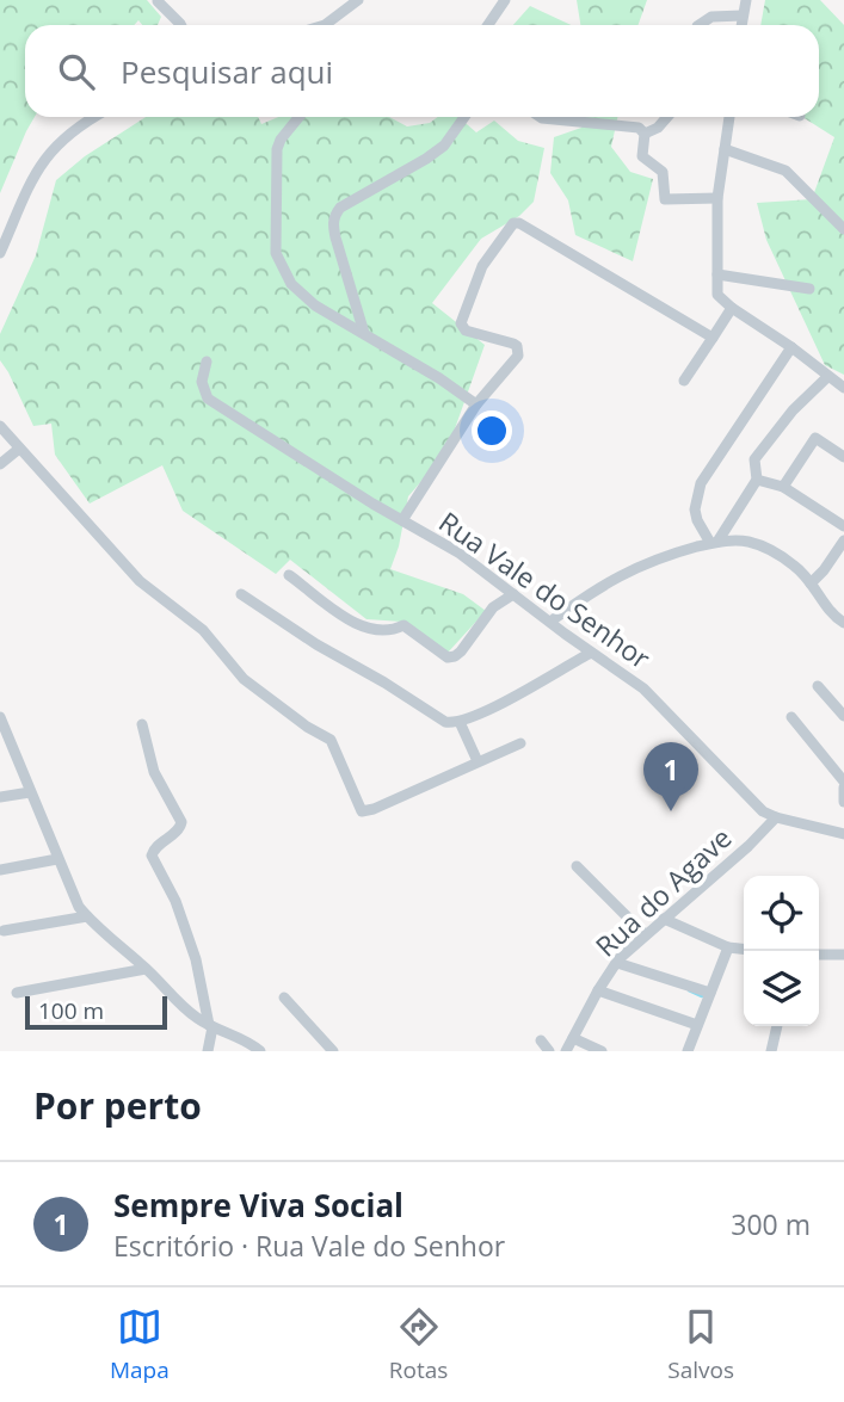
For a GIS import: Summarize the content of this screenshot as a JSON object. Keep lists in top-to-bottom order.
{
  "streets": {
    "street": ["Rua Vale do Senhor", "Rua do Agave"]
  },
  "crossings": [
    ["Rua Vale do Senhor", "Rua do Agave"]
  ],
  "scale_bar": "100 m",
  "page": {
    "search": "Pesquisar aqui",
    "pins": "1",
    "scale": "100 m",
    "heading": "Por perto",
    "list": [
      {
        "mark": "1",
        "name": "Sempre Viva Social",
        "note": "Escritório · Rua Vale do Senhor",
        "value": "300 m"
      }
    ],
    "nav": ["Mapa", "Rotas", "Salvos"]
  }
}
